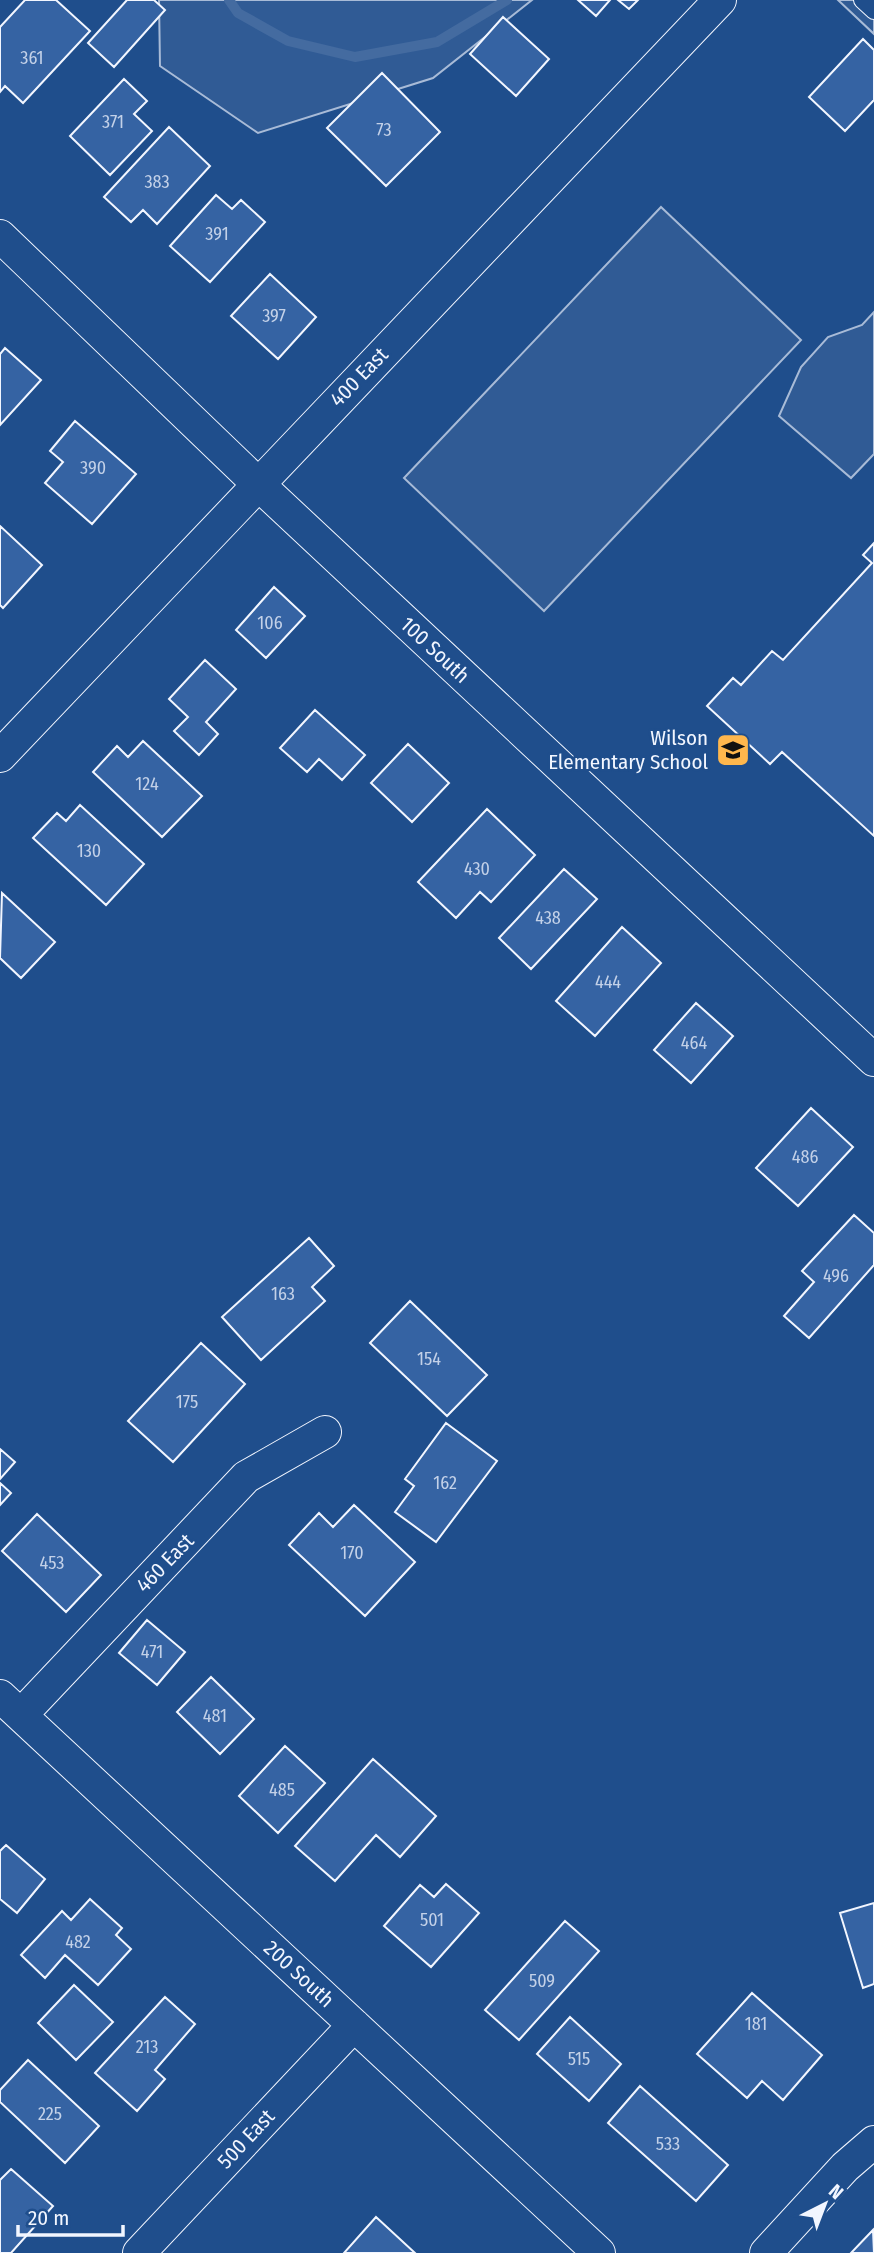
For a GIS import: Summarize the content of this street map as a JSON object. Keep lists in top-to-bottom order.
{
  "streets": {
    "street": [
      "400 East",
      "100 South",
      "460 East",
      "200 South",
      "500 East"
    ]
  },
  "crossings": [
    ["400 East", "100 South"],
    ["460 East", "200 South"],
    ["200 South", "500 East"]
  ],
  "places": {
    "school or university": ["Wilson Elementary School"]
  },
  "house_numbers": [
    "361",
    "371",
    "73",
    "383",
    "391",
    "397",
    "390",
    "106",
    "124",
    "130",
    "430",
    "438",
    "444",
    "464",
    "486",
    "496",
    "163",
    "154",
    "175",
    "162",
    "170",
    "453",
    "471",
    "481",
    "485",
    "501",
    "482",
    "509",
    "181",
    "213",
    "515",
    "225",
    "533"
  ],
  "scale_bar": "20 m",
  "north": "top right"
}
